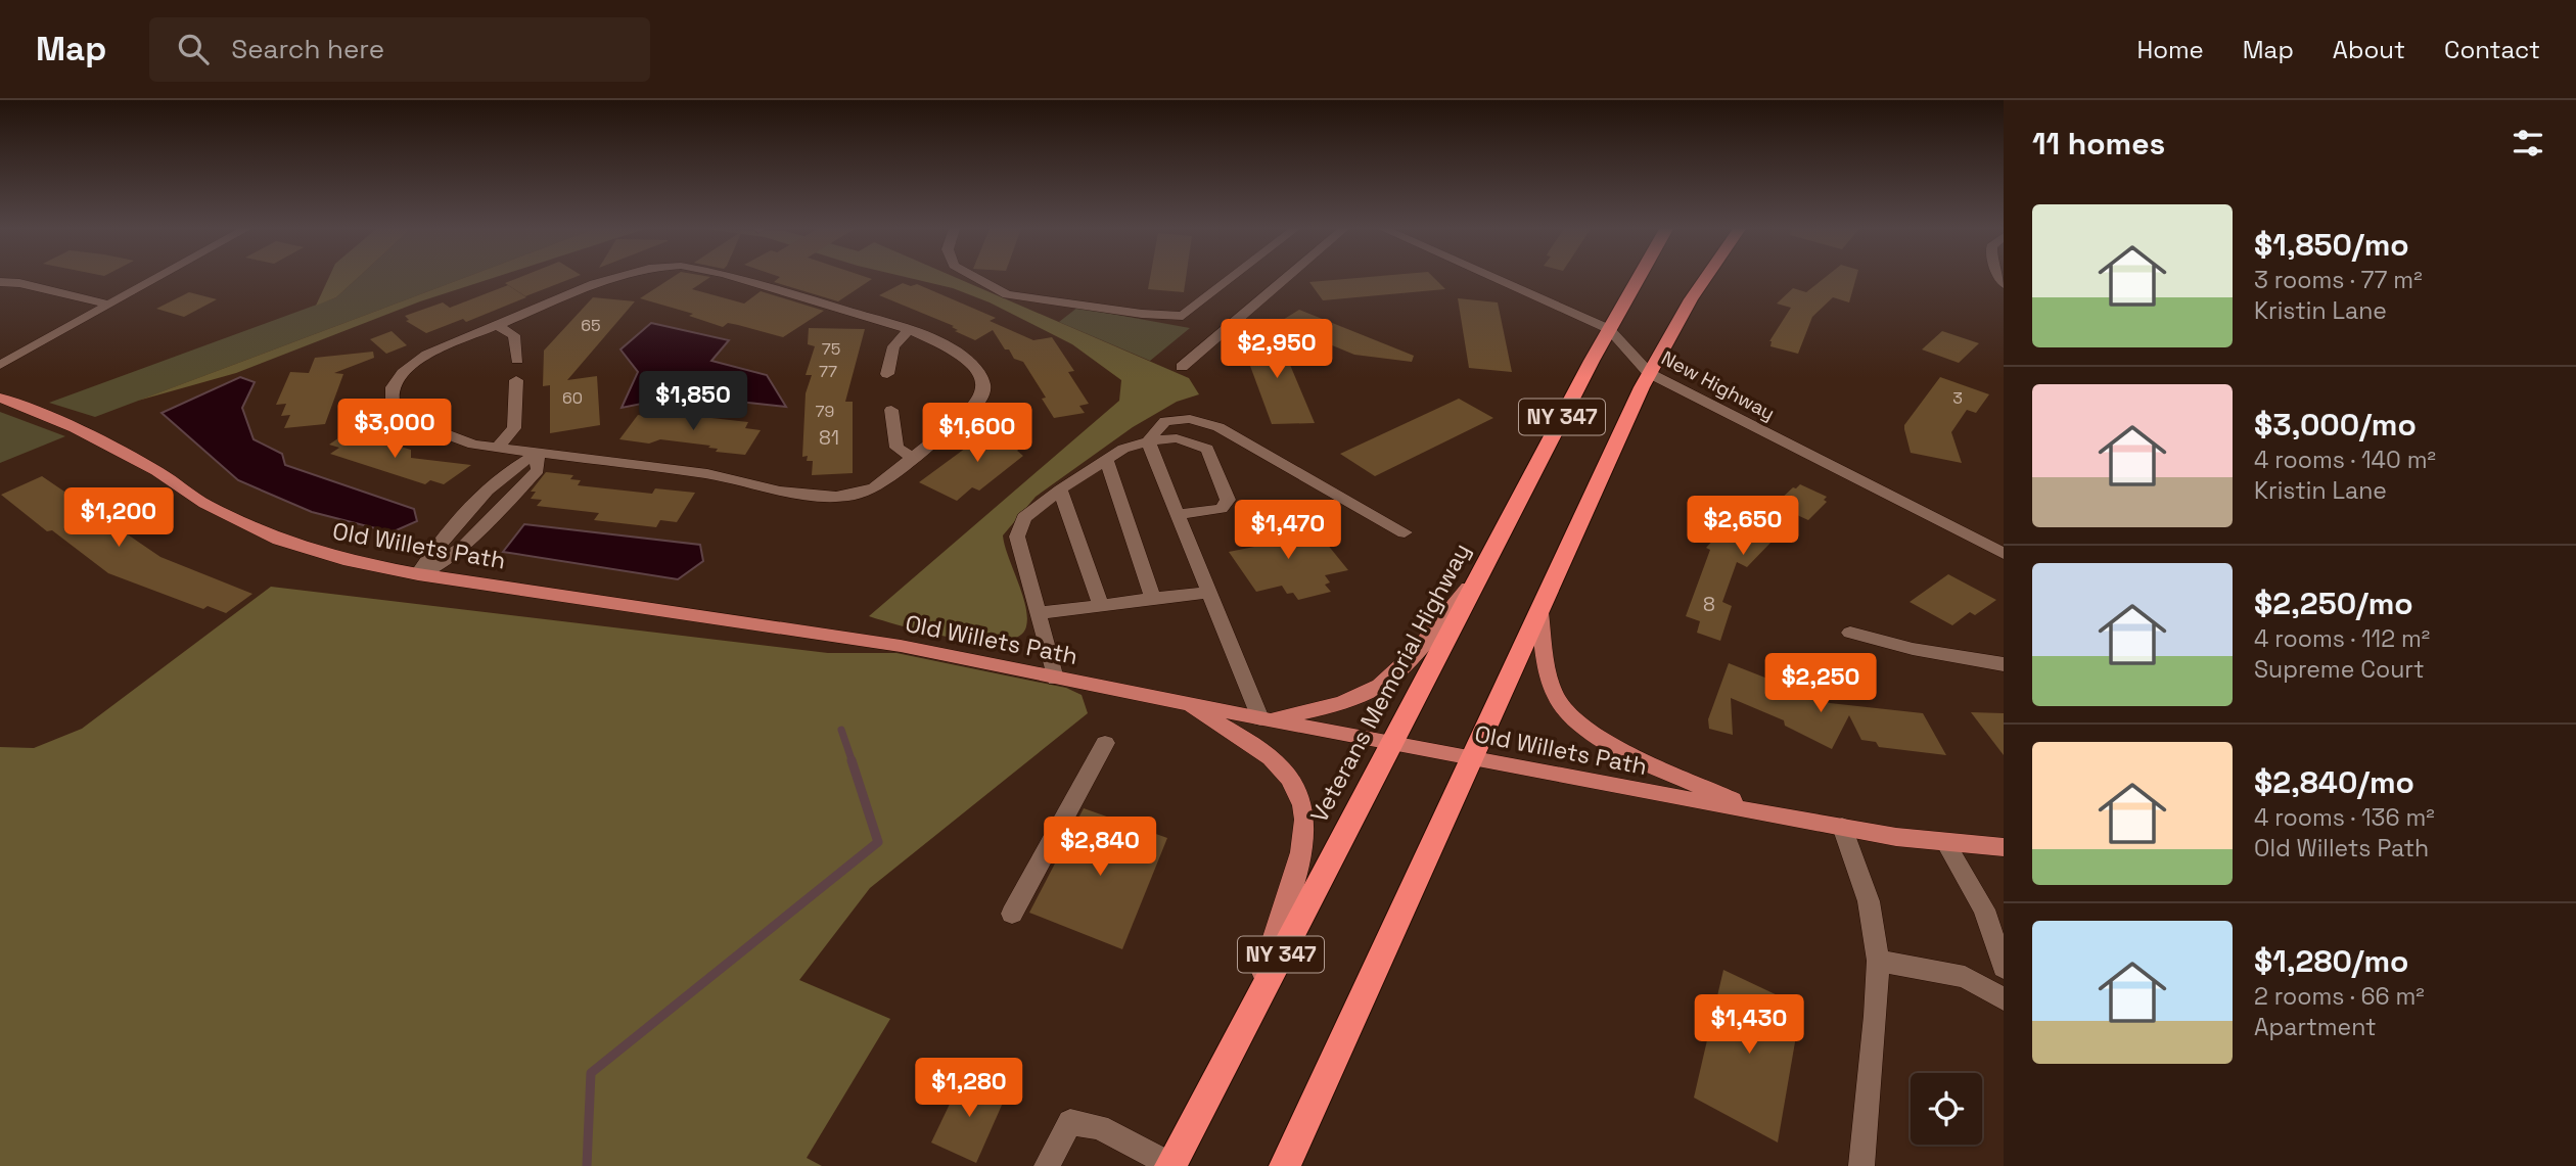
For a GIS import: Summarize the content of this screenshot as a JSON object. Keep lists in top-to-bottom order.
{
  "streets": {
    "highway": ["NY 347", "Veterans Memorial Highway"],
    "main road": ["Old Willets Path"],
    "street": ["New Highway"]
  },
  "crossings": [
    ["New Highway", "NY 347"],
    ["New Highway", "Veterans Memorial Highway"],
    ["NY 347", "Old Willets Path"],
    ["Old Willets Path", "Veterans Memorial Highway"]
  ],
  "house_numbers": [
    "65",
    "75",
    "77",
    "60",
    "3",
    "79",
    "81",
    "8"
  ],
  "page": {
    "header": "Map",
    "search": "Search here",
    "nav": [
      "Home",
      "Map",
      "About",
      "Contact"
    ],
    "heading": "11 homes",
    "list": [
      {
        "name": "$1,850/mo",
        "note": "3 rooms · 77 m² · Kristin Lane"
      },
      {
        "name": "$3,000/mo",
        "note": "4 rooms · 140 m² · Kristin Lane"
      },
      {
        "name": "$2,250/mo",
        "note": "4 rooms · 112 m² · Supreme Court"
      },
      {
        "name": "$2,840/mo",
        "note": "4 rooms · 136 m² · Old Willets Path"
      },
      {
        "name": "$1,280/mo",
        "note": "2 rooms · 66 m² · Apartment"
      }
    ],
    "price": [
      "$2,950",
      "$1,850",
      "$3,000",
      "$1,600",
      "$1,200",
      "$2,650",
      "$1,470",
      "$2,250",
      "$2,840",
      "$1,430",
      "$1,280"
    ]
  }
}
